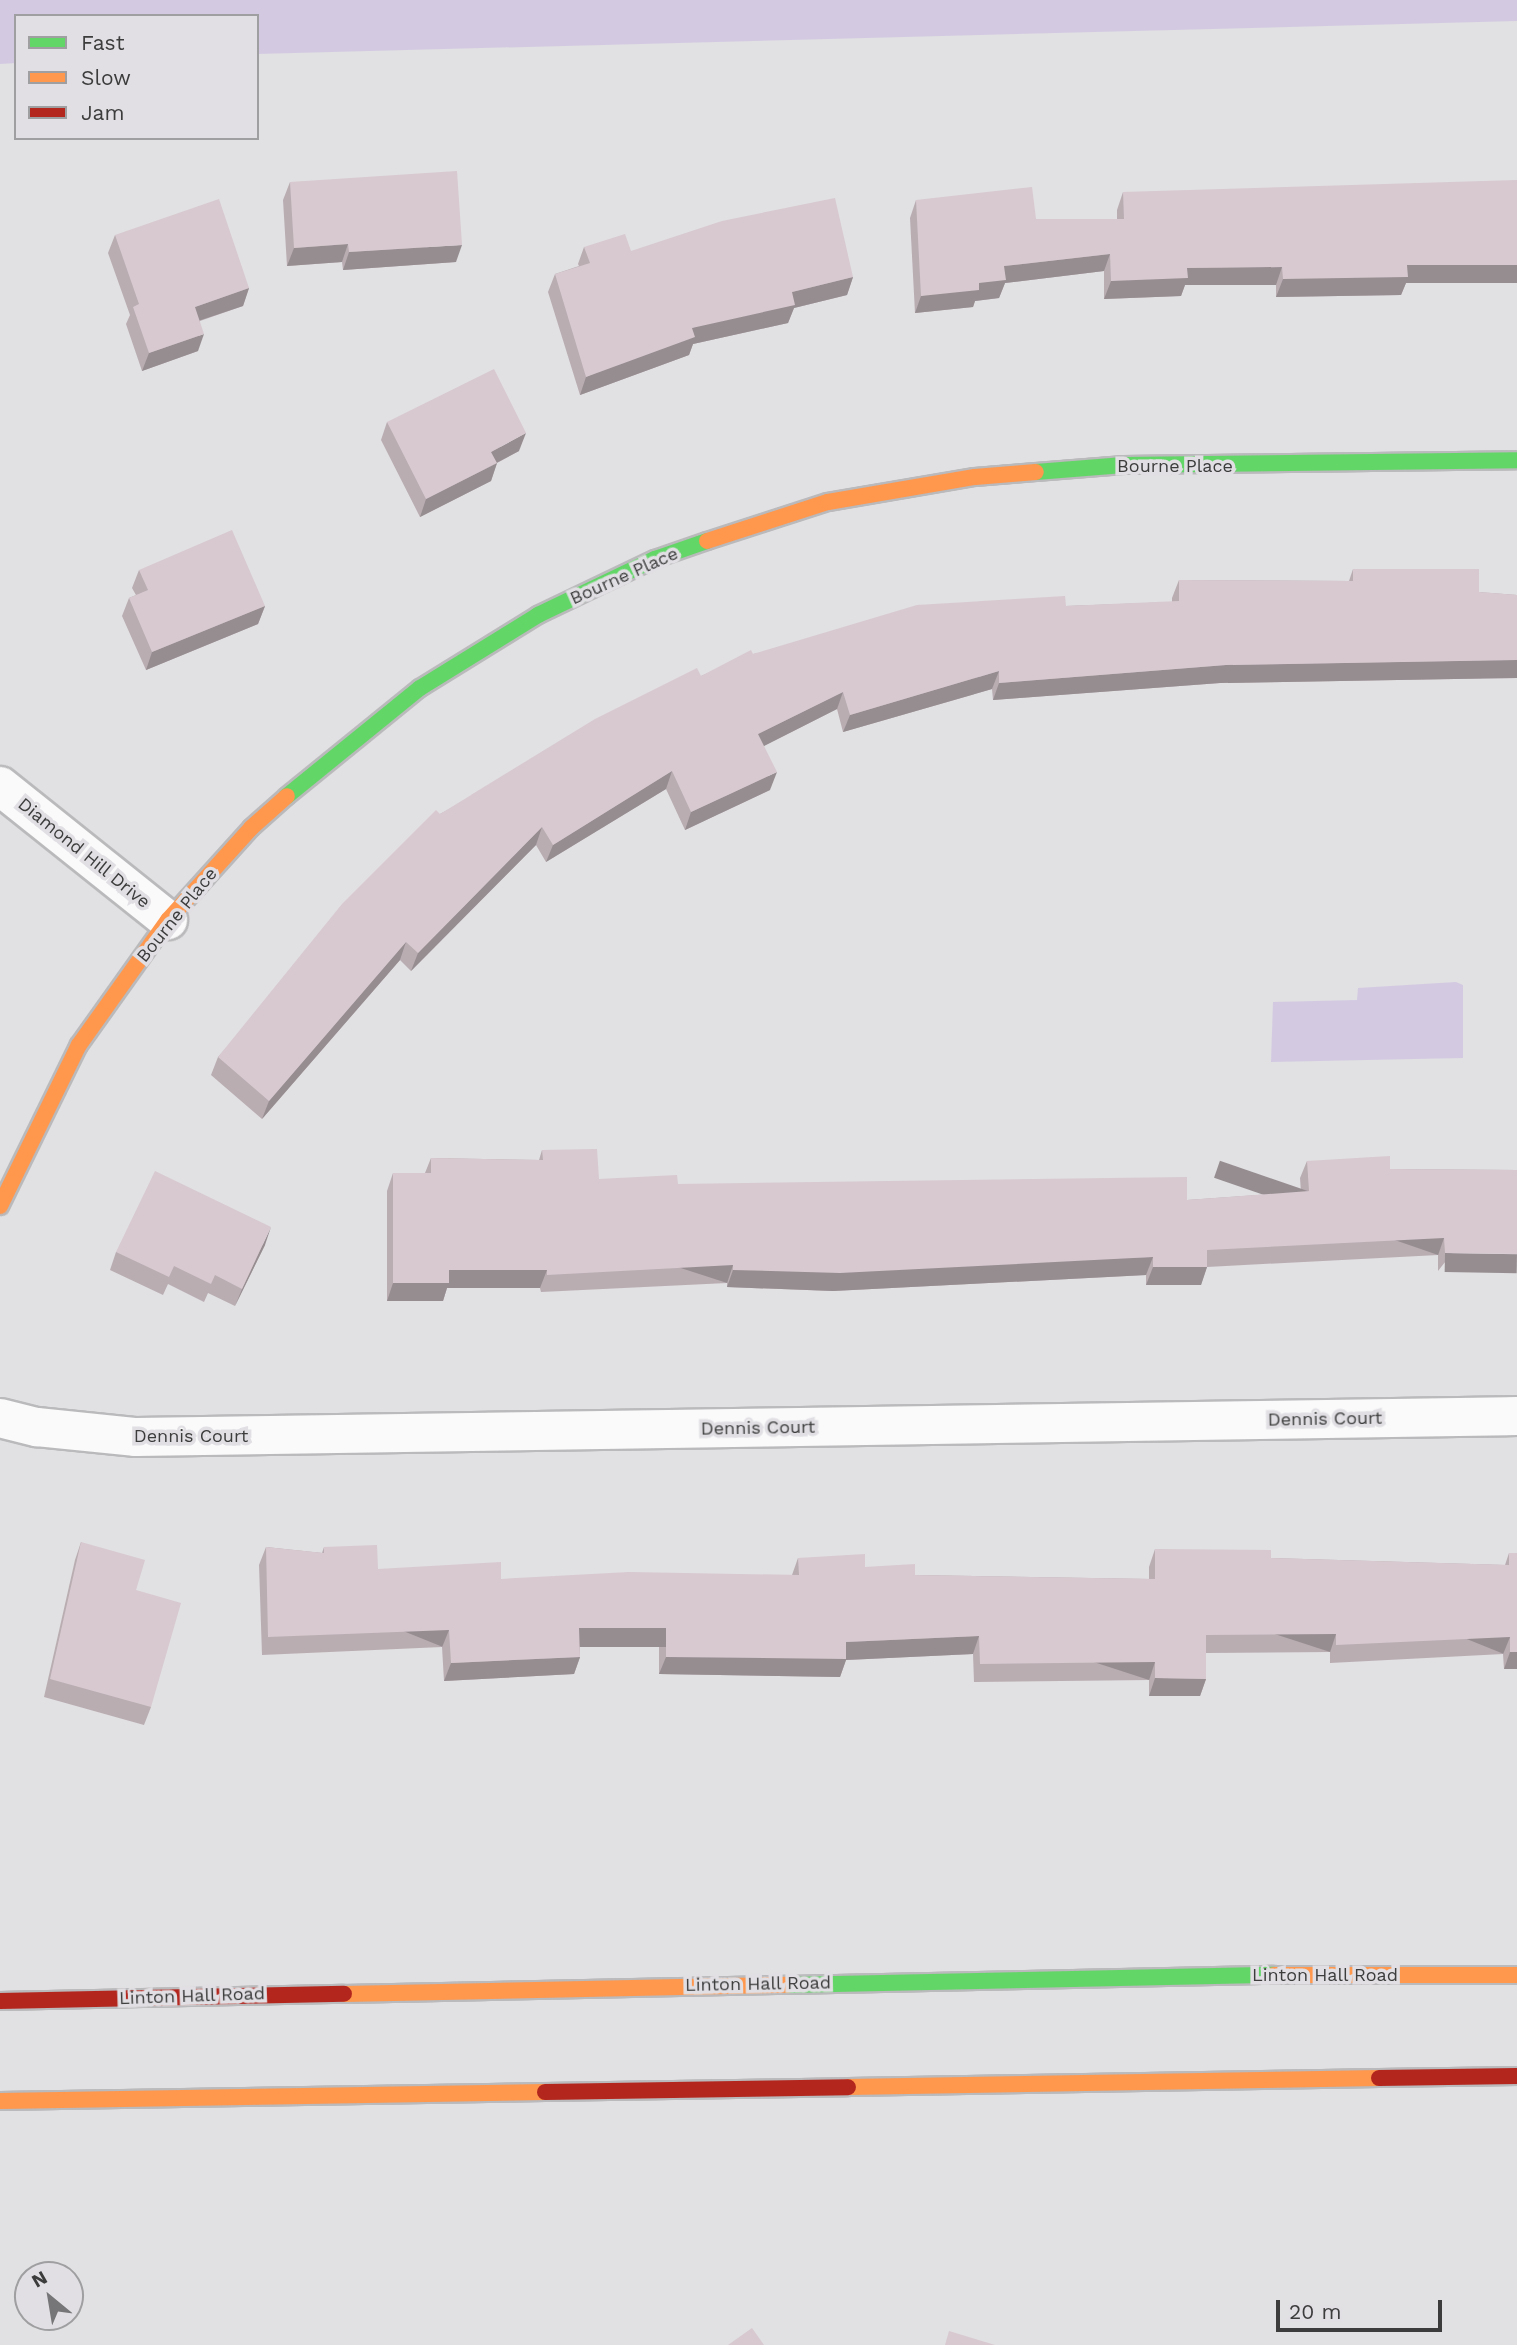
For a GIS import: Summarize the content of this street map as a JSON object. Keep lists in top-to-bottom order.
{
  "streets": {
    "main road": ["Bourne Place", "Linton Hall Road"],
    "street": ["Diamond Hill Drive", "Dennis Court"]
  },
  "crossings": [
    ["Bourne Place", "Diamond Hill Drive"]
  ],
  "legend": ["Fast", "Slow", "Jam"],
  "scale_bar": "20 m",
  "north": "top left"
}
